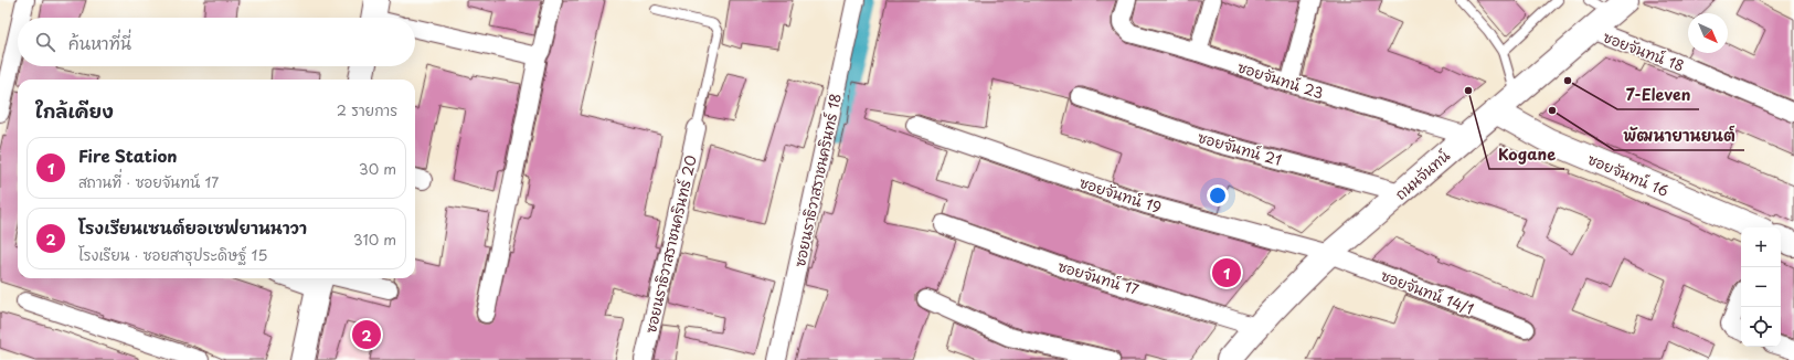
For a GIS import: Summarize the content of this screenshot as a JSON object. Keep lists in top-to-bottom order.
{
  "streets": {
    "main road": ["ถนนจันทน์", "ซอยจันทน์ 16"],
    "street": [
      "ซอยจันทน์ 18",
      "ซอยจันทน์ 23",
      "ซอยจันทน์ 21",
      "ซอยนราธิวาสราชนครินทร์ 18",
      "ซอยจันทน์ 19",
      "ซอยนราธิวาสราชนครินทร์ 20",
      "ซอยจันทน์ 17",
      "ซอยจันทน์ 14/1"
    ]
  },
  "crossings": [
    ["ซอยจันทน์ 18", "ถนนจันทน์"],
    ["ซอยจันทน์ 23", "ถนนจันทน์"],
    ["ซอยจันทน์ 21", "ถนนจันทน์"],
    ["ถนนจันทน์", "ซอยจันทน์ 16"],
    ["ถนนจันทน์", "ซอยจันทน์ 19"],
    ["ถนนจันทน์", "ซอยจันทน์ 17"],
    ["ถนนจันทน์", "ซอยจันทน์ 14/1"],
    ["ซอยจันทน์ 19", "ซอยจันทน์ 14/1"]
  ],
  "places": ["7-Eleven", "Kogane", "พัฒนายานยนต์"],
  "north": "bottom right",
  "page": {
    "search": "ค้นหาที่นี่",
    "heading": ["ใกล้เคียง", "2 รายการ"],
    "list": [
      {
        "mark": "1",
        "name": "Fire Station",
        "note": "สถานที่ · ซอยจันทน์ 17",
        "value": "30 m"
      },
      {
        "mark": "2",
        "name": "โรงเรียนเซนต์ยอเซฟยานนาวา",
        "note": "โรงเรียน · ซอยสาธุประดิษฐ์ 15",
        "value": "310 m"
      }
    ],
    "map_buttons": ["+", "−"],
    "pins": ["1", "2"]
  }
}
